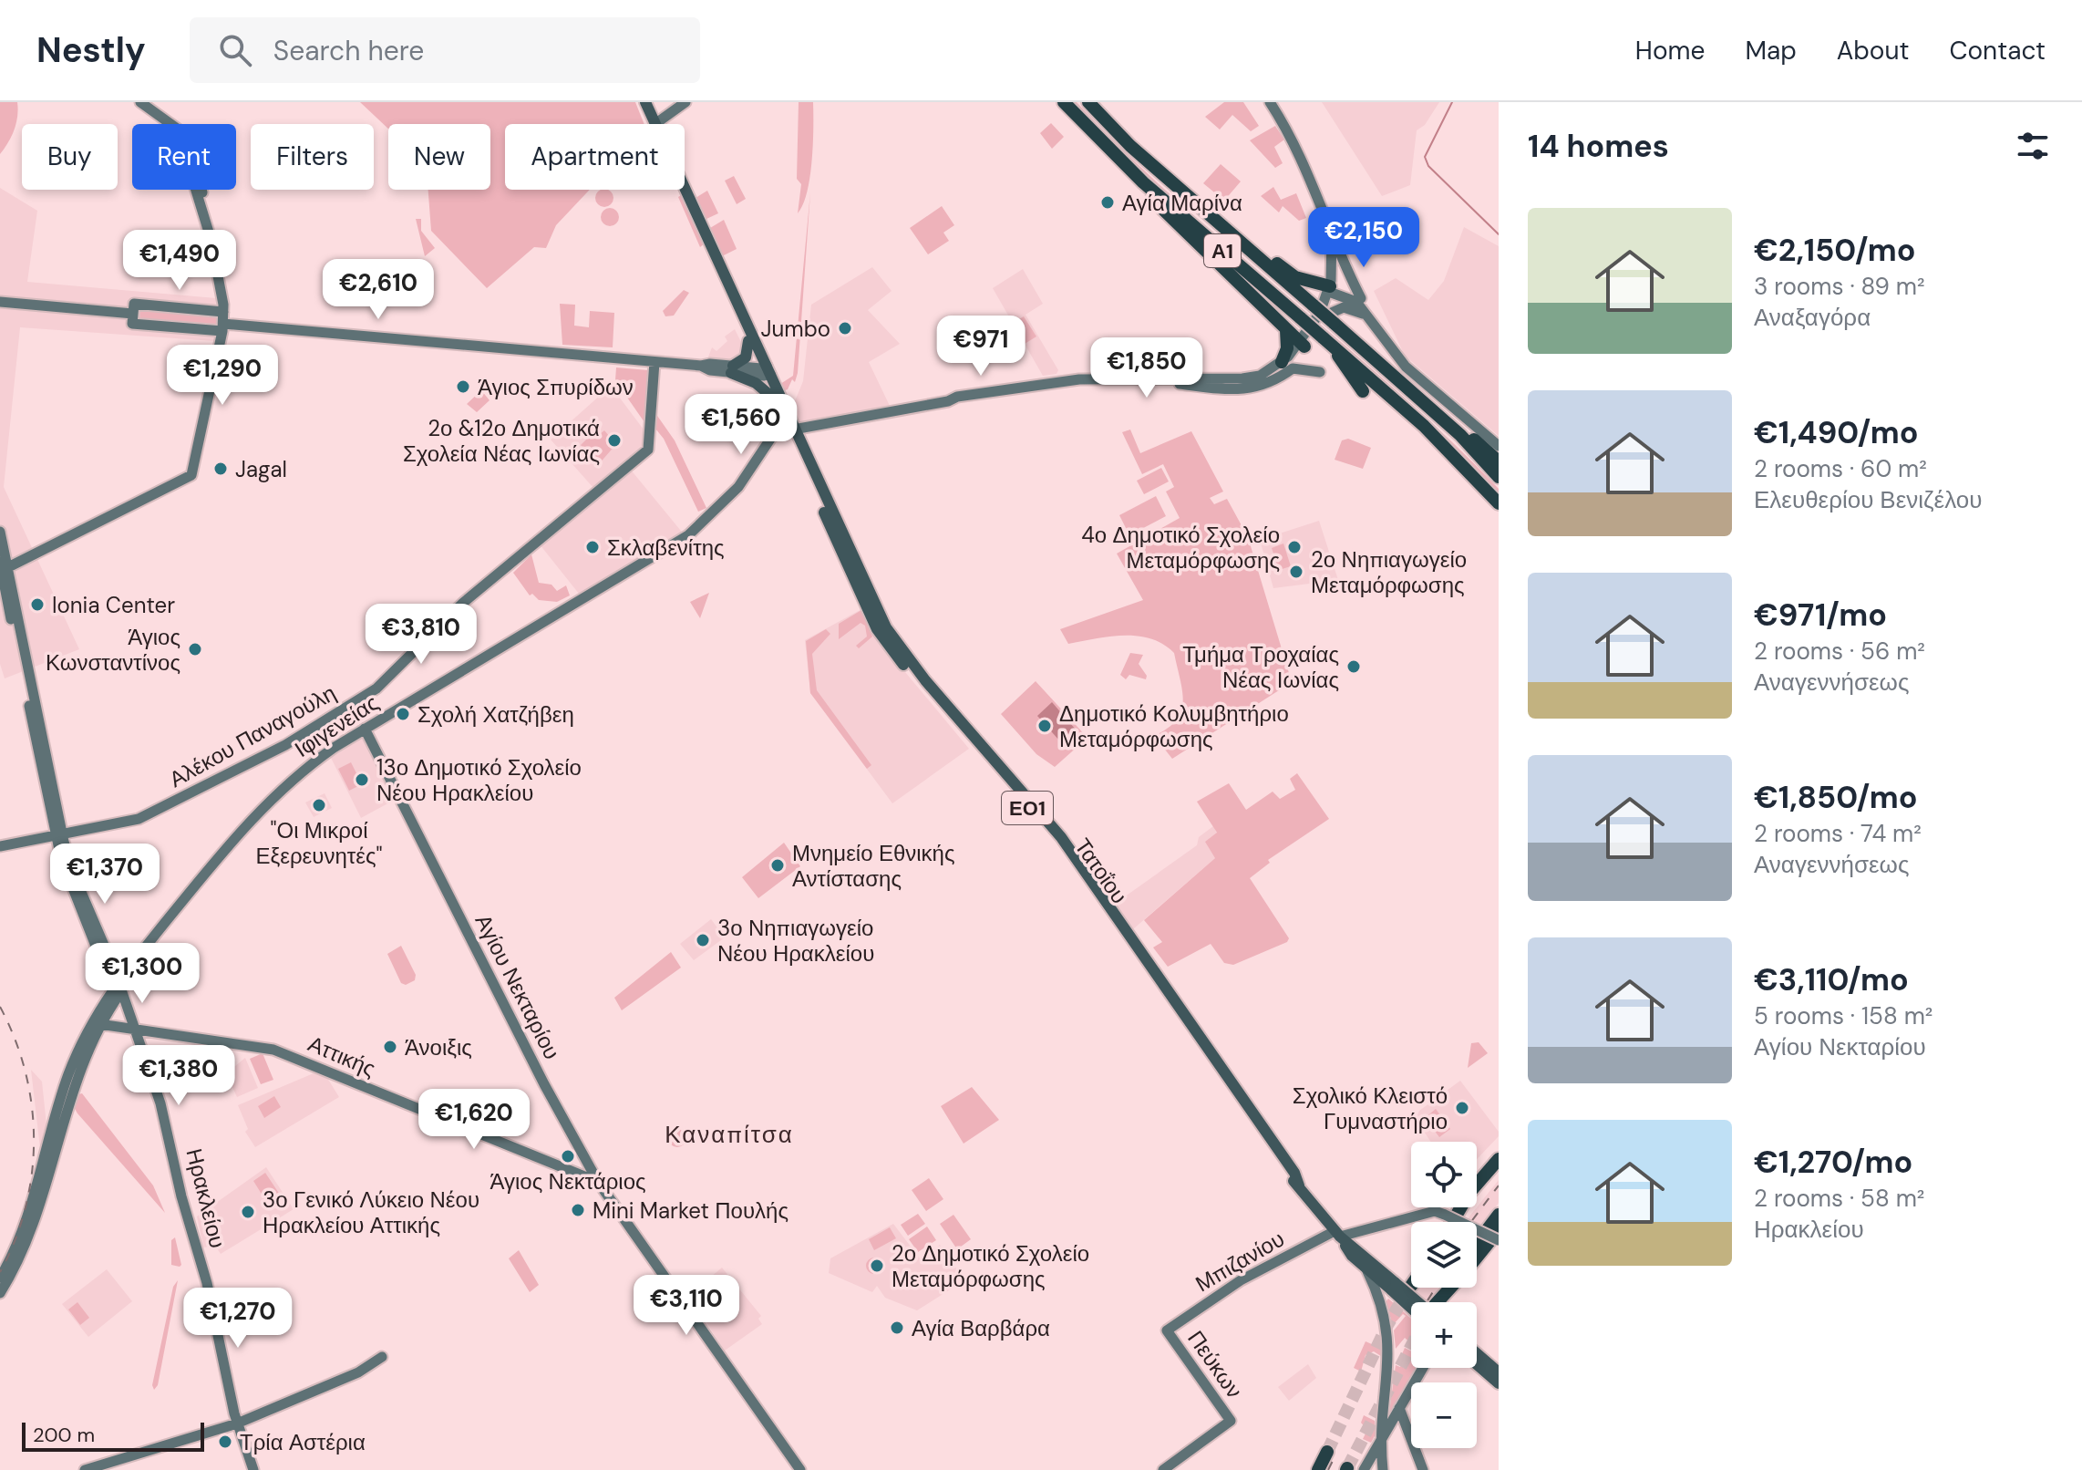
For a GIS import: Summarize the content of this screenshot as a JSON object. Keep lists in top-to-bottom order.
{
  "streets": {
    "highway": ["Α1"],
    "main road": ["ΕΟ1", "Τατοΐου"],
    "street": [
      "Ιφιγενείας",
      "Αλέκου Παναγούλη",
      "Αγίου Νεκταρίου",
      "Αττικής",
      "Ηρακλείου",
      "Μπιζανίου",
      "Πεύκων"
    ]
  },
  "crossings": [
    ["Ιφιγενείας", "ΕΟ1"],
    ["Ιφιγενείας", "Τατοΐου"],
    ["Ιφιγενείας", "Αγίου Νεκταρίου"],
    ["Ιφιγενείας", "Ηρακλείου"],
    ["Αλέκου Παναγούλη", "Ηρακλείου"],
    ["ΕΟ1", "Τατοΐου"],
    ["ΕΟ1", "Μπιζανίου"],
    ["Τατοΐου", "Μπιζανίου"],
    ["Αγίου Νεκταρίου", "Αττικής"],
    ["Αττικής", "Ηρακλείου"],
    ["Μπιζανίου", "Πεύκων"]
  ],
  "districts": ["Καναπίτσα"],
  "places": [
    "Αγία Μαρίνα",
    "Jumbo",
    "Άγιος Σπυρίδων",
    "2ο &12ο Δημοτικά Σχολεία Νέας Ιωνίας",
    "Jagal",
    "Σκλαβενίτης",
    "4ο Δημοτικό Σχολείο Μεταμόρφωσης",
    "2ο Νηπιαγωγείο Μεταμόρφωσης",
    "Ionia Center",
    "Άγιος Κωνσταντίνος",
    "Τμήμα Τροχαίας Νέας Ιωνίας",
    "Σχολή Χατζήβεη",
    "Δημοτικό Κολυμβητήριο Μεταμόρφωσης",
    "13ο Δημοτικό Σχολείο Νέου Ηρακλείου",
    "\"Οι Μικροί Εξερευνητές\"",
    "Μνημείο Εθνικής Αντίστασης",
    "3ο Νηπιαγωγείο Νέου Ηρακλείου",
    "Άνοιξις",
    "Σχολικό Κλειστό Γυμναστήριο",
    "Άγιος Νεκτάριος",
    "Mini Market Πουλής",
    "3ο Γενικό Λύκειο Νέου Ηρακλείου Αττικής",
    "2ο Δημοτικό Σχολείο Μεταμόρφωσης",
    "Αγία Βαρβάρα",
    "Τρία Αστέρια"
  ],
  "scale_bar": "200 m",
  "page": {
    "header": "Nestly",
    "search": "Search here",
    "nav": [
      "Home",
      "Map",
      "About",
      "Contact"
    ],
    "heading": "14 homes",
    "chip": [
      "Buy",
      "Rent",
      "Filters",
      "New",
      "Apartment"
    ],
    "list": [
      {
        "name": "€2,150/mo",
        "note": "3 rooms · 89 m² · Αναξαγόρα"
      },
      {
        "name": "€1,490/mo",
        "note": "2 rooms · 60 m² · Ελευθερίου Βενιζέλου"
      },
      {
        "name": "€971/mo",
        "note": "2 rooms · 56 m² · Αναγεννήσεως"
      },
      {
        "name": "€1,850/mo",
        "note": "2 rooms · 74 m² · Αναγεννήσεως"
      },
      {
        "name": "€3,110/mo",
        "note": "5 rooms · 158 m² · Αγίου Νεκταρίου"
      },
      {
        "name": "€1,270/mo",
        "note": "2 rooms · 58 m² · Ηρακλείου"
      }
    ],
    "price": [
      "€2,150",
      "€1,490",
      "€2,610",
      "€971",
      "€1,850",
      "€1,290",
      "€1,560",
      "€3,810",
      "€1,370",
      "€1,300",
      "€1,380",
      "€1,620",
      "€3,110",
      "€1,270"
    ],
    "map_buttons": ["+", "−"],
    "scale": "200 m"
  }
}
